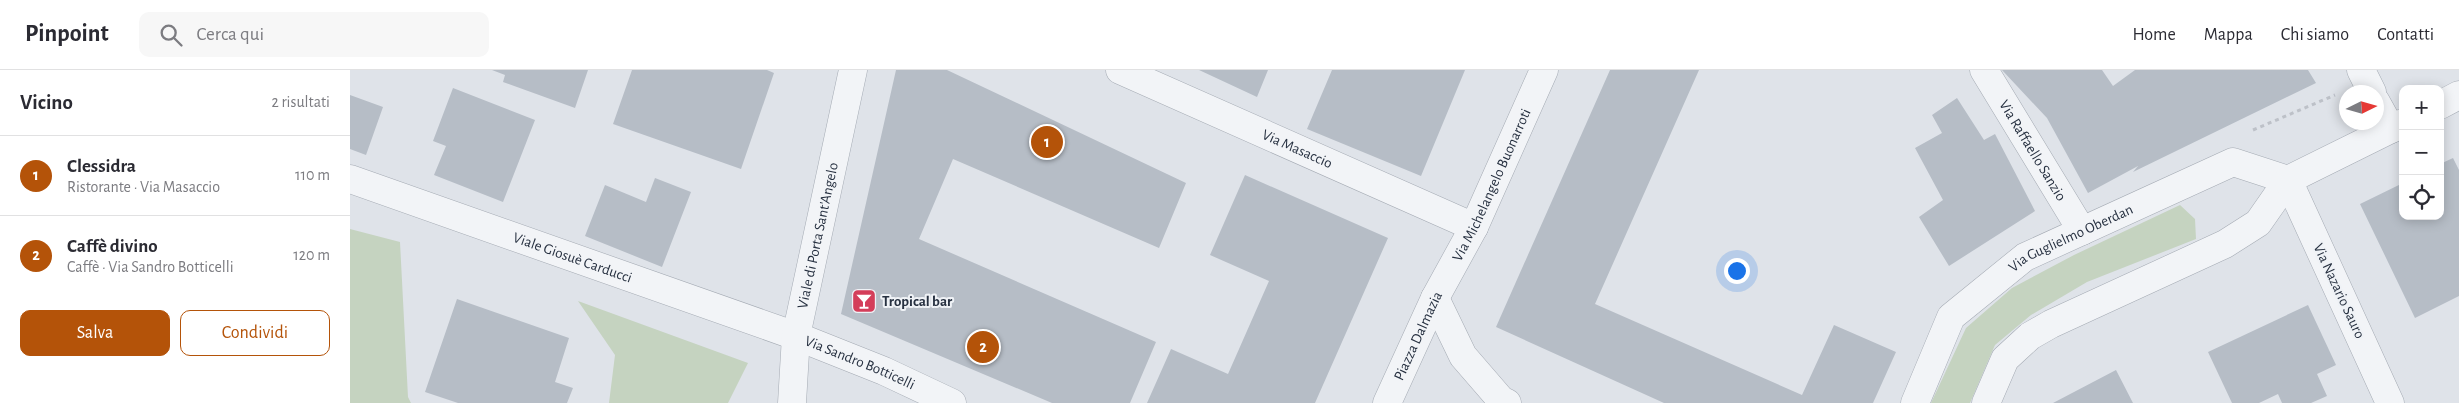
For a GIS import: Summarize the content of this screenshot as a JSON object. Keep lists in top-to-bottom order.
{
  "streets": {
    "street": [
      "Via Masaccio",
      "Via Raffaello Sanzio",
      "Via Michelangelo Buonarroti",
      "Viale di Porta Sant'Angelo",
      "Via Guglielmo Oberdan",
      "Viale Giosuè Carducci",
      "Via Nazario Sauro",
      "Piazza Dalmazia",
      "Via Sandro Botticelli"
    ]
  },
  "crossings": [
    ["Via Masaccio", "Via Michelangelo Buonarroti"],
    ["Via Raffaello Sanzio", "Via Guglielmo Oberdan"],
    ["Via Michelangelo Buonarroti", "Piazza Dalmazia"],
    ["Viale di Porta Sant'Angelo", "Viale Giosuè Carducci"],
    ["Viale di Porta Sant'Angelo", "Via Sandro Botticelli"],
    ["Via Guglielmo Oberdan", "Via Nazario Sauro"],
    ["Viale Giosuè Carducci", "Via Sandro Botticelli"]
  ],
  "places": {
    "bar": ["Tropical bar"]
  },
  "north": "right",
  "page": {
    "header": "Pinpoint",
    "search": "Cerca qui",
    "nav": [
      "Home",
      "Mappa",
      "Chi siamo",
      "Contatti"
    ],
    "heading": ["Vicino", "2 risultati"],
    "map_buttons": ["+", "−"],
    "pins": ["1", "2"],
    "list": [
      {
        "mark": "1",
        "name": "Clessidra",
        "note": "Ristorante · Via Masaccio",
        "value": "110 m"
      },
      {
        "mark": "2",
        "name": "Caffè divino",
        "note": "Caffè · Via Sandro Botticelli",
        "value": "120 m"
      }
    ],
    "buttons": ["Salva", "Condividi"]
  }
}
